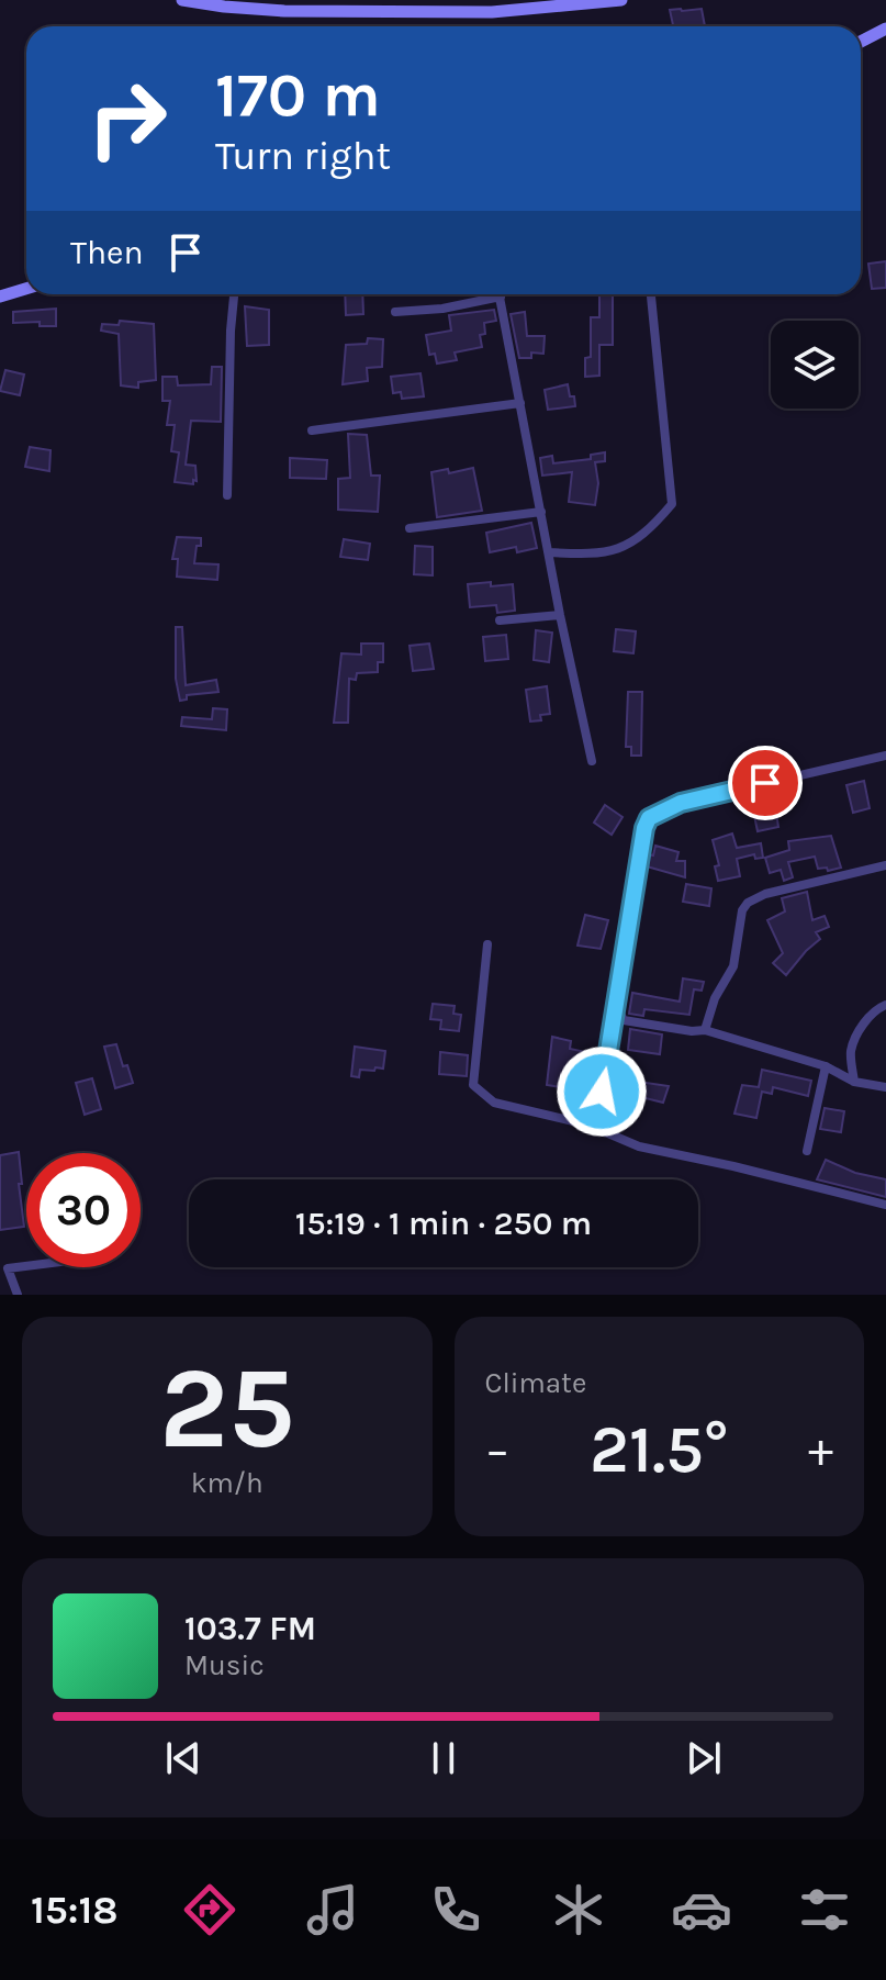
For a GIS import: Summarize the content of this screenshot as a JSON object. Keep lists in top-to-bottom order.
{
  "page": {
    "turn": ["170 m", "Turn right"],
    "then": "Then",
    "limit": "30",
    "trip": "15:19 · 1 min · 250 m",
    "tile": [
      ["25", "km/h"],
      "Climate"
    ],
    "heat": ["−", "21.5°", "+"],
    "song": ["103.7 FM", "Music"],
    "tabs": "15:18"
  }
}
